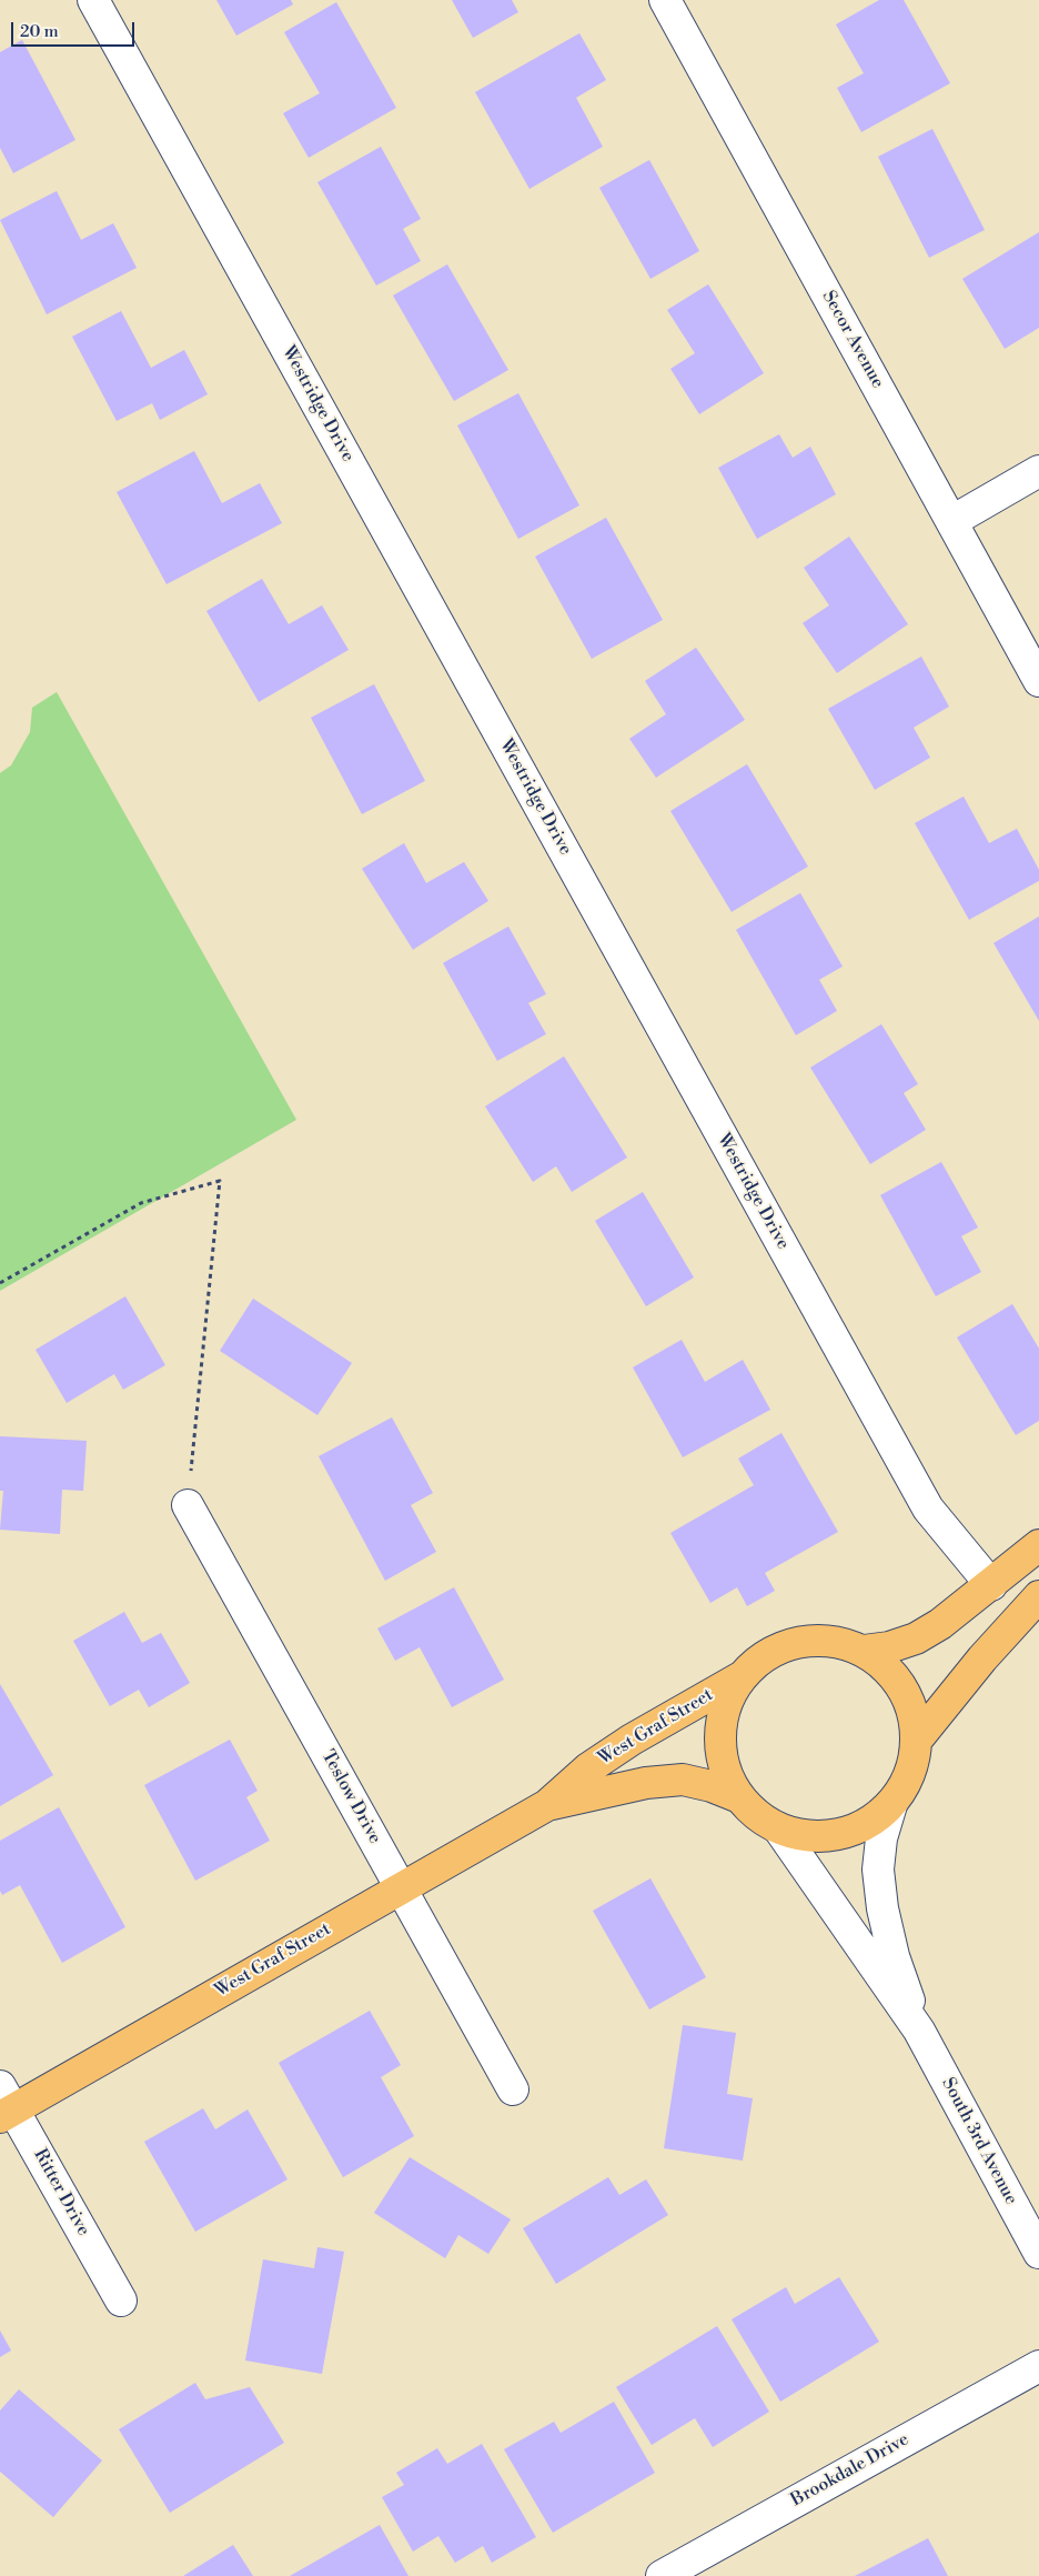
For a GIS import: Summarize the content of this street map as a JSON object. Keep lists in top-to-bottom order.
{
  "streets": {
    "main road": ["West Graf Street"],
    "street": [
      "Secor Avenue",
      "Westridge Drive",
      "Teslow Drive",
      "South 3rd Avenue",
      "Ritter Drive",
      "Brookdale Drive"
    ]
  },
  "crossings": [
    ["West Graf Street", "Teslow Drive"],
    ["West Graf Street", "South 3rd Avenue"],
    ["West Graf Street", "Ritter Drive"]
  ],
  "scale_bar": "20 m"
}
